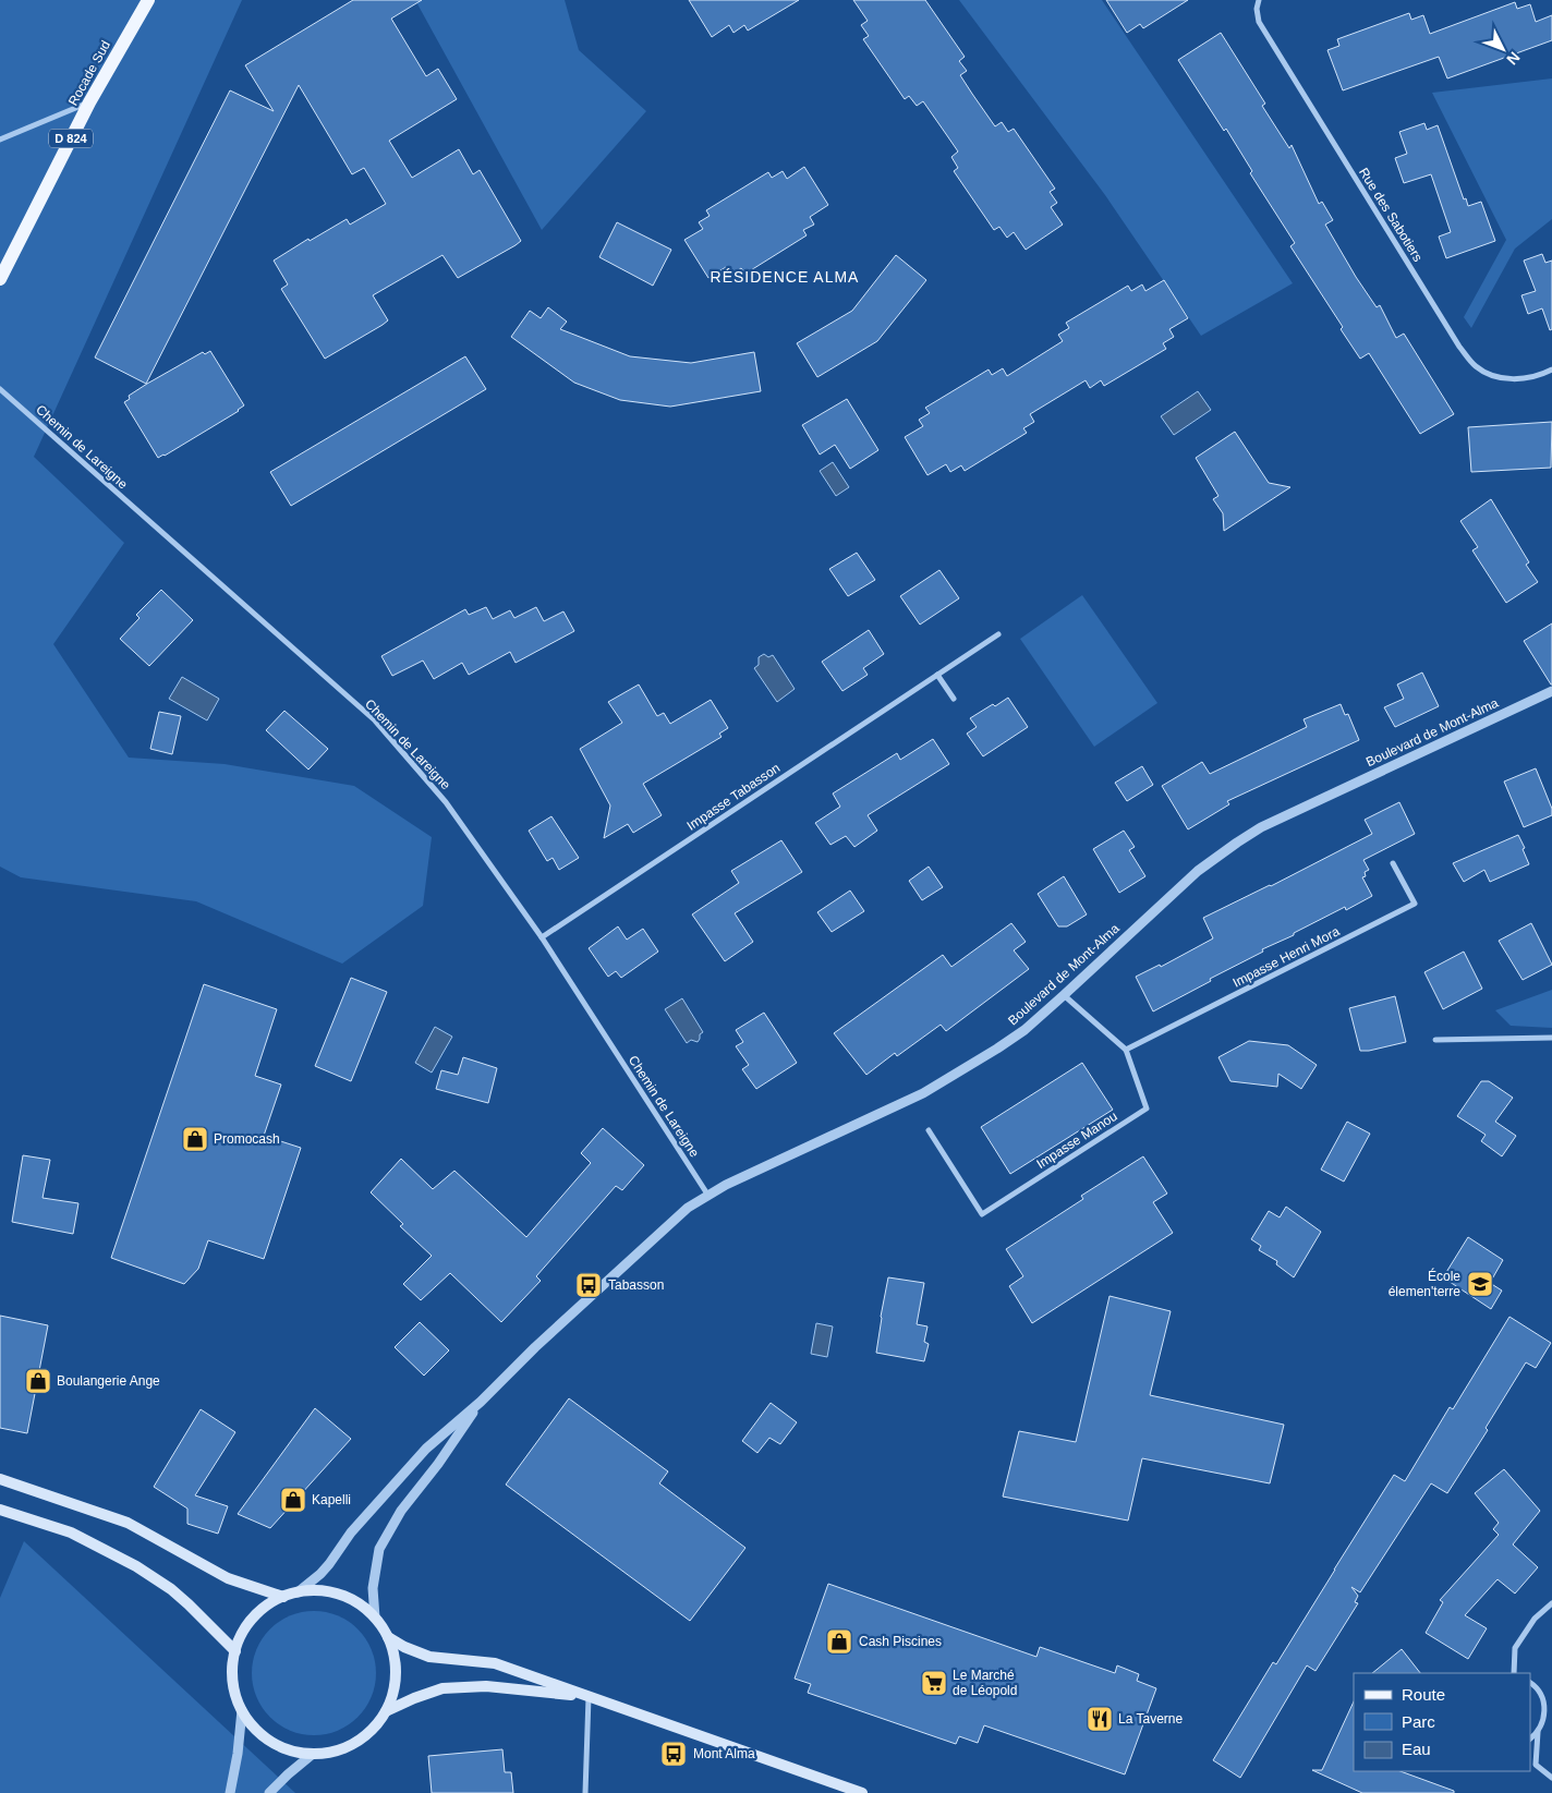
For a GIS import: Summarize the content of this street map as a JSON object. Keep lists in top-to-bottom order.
{
  "streets": {
    "main road": ["Rocade Sud", "D 824"],
    "street": [
      "Rue des Sabotiers",
      "Chemin de Lareigne",
      "Boulevard de Mont-Alma",
      "Impasse Tabasson",
      "Impasse Henri Mora",
      "Impasse Manou"
    ]
  },
  "crossings": [
    ["Chemin de Lareigne", "Boulevard de Mont-Alma"],
    ["Chemin de Lareigne", "Impasse Tabasson"],
    ["Boulevard de Mont-Alma", "Impasse Manou"],
    ["Impasse Henri Mora", "Impasse Manou"]
  ],
  "districts": ["RÉSIDENCE ALMA"],
  "places": {
    "shop": [
      "Promocash",
      "Boulangerie Ange",
      "Kapelli",
      "Cash Piscines"
    ],
    "school or university": ["École élemen'terre"],
    "bus stop": ["Tabasson", "Mont Alma"],
    "supermarket": ["Le Marché de Léopold"],
    "restaurant": ["La Taverne"]
  },
  "legend": ["Route", "Parc", "Eau"],
  "north": "bottom right"
}
